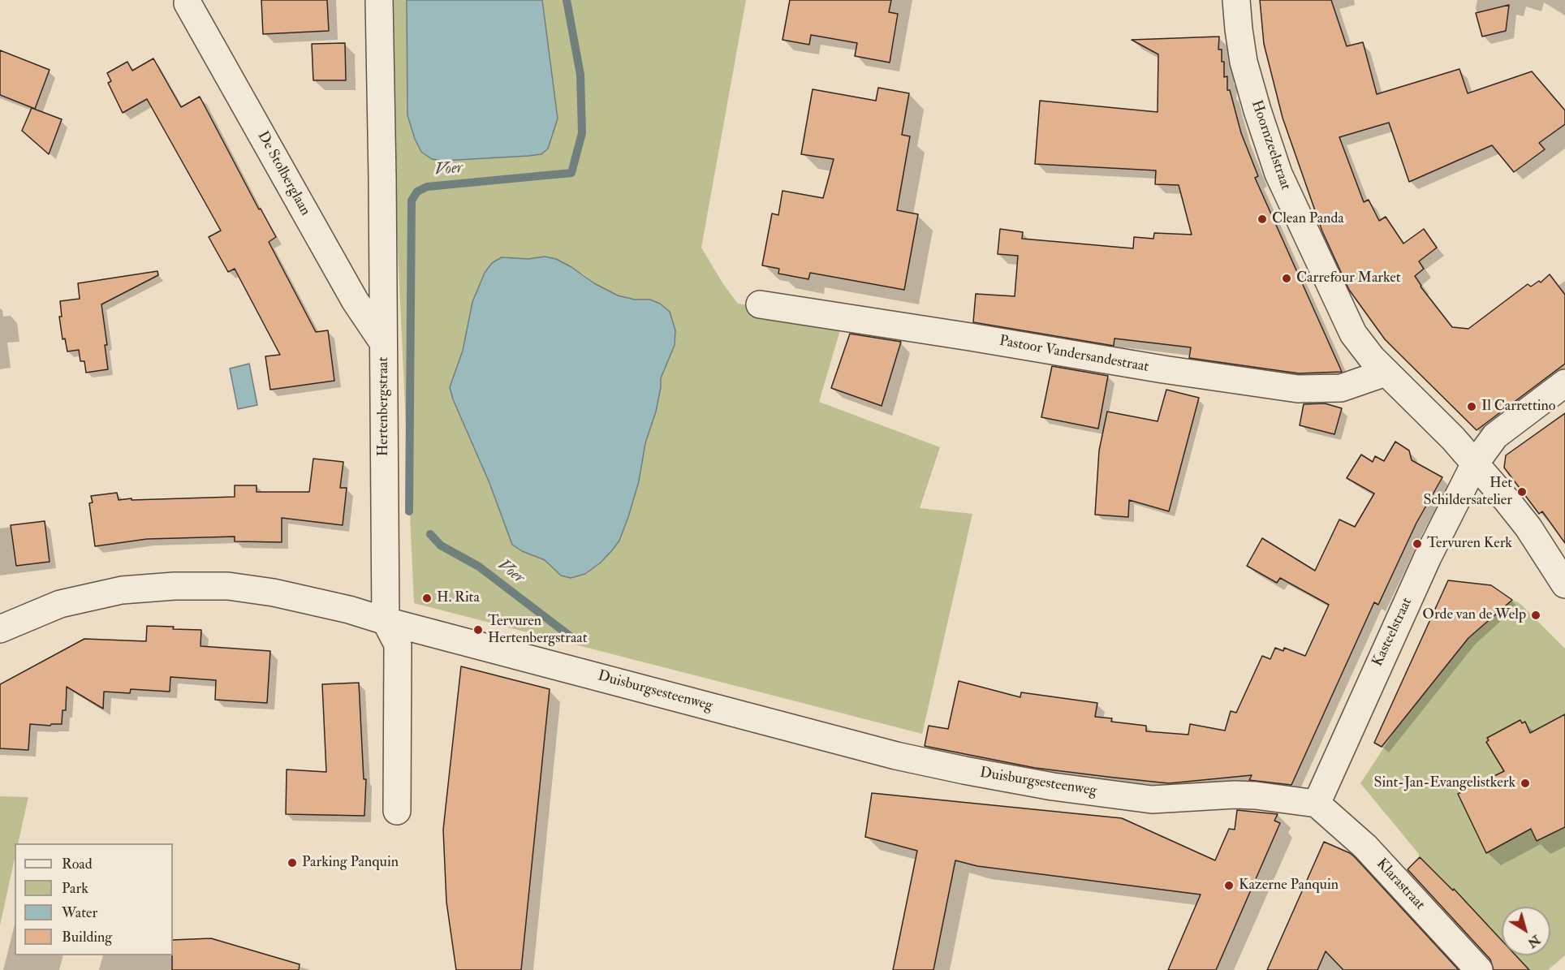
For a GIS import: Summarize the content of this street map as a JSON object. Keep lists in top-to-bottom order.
{
  "streets": {
    "street": [
      "Hoornzeelstraat",
      "De Stolberglaan",
      "Pastoor Vandersandestraat",
      "Hertenbergstraat",
      "Kasteelstraat",
      "Duisburgsesteenweg",
      "Klarastraat"
    ]
  },
  "crossings": [
    ["Hoornzeelstraat", "Pastoor Vandersandestraat"],
    ["Hoornzeelstraat", "Kasteelstraat"],
    ["De Stolberglaan", "Hertenbergstraat"],
    ["Hertenbergstraat", "Duisburgsesteenweg"],
    ["Kasteelstraat", "Duisburgsesteenweg"],
    ["Kasteelstraat", "Klarastraat"],
    ["Duisburgsesteenweg", "Klarastraat"]
  ],
  "water": ["Voer"],
  "places": [
    "Clean Panda",
    "Carrefour Market",
    "Il Carrettino",
    "Het Schildersatelier",
    "Tervuren Kerk",
    "H. Rita",
    "Orde van de Welp",
    "Tervuren Hertenbergstraat",
    "Sint-Jan-Evangelistkerk",
    "Parking Panquin",
    "Kazerne Panquin"
  ],
  "legend": [
    "Road",
    "Park",
    "Water",
    "Building"
  ],
  "north": "bottom right"
}
